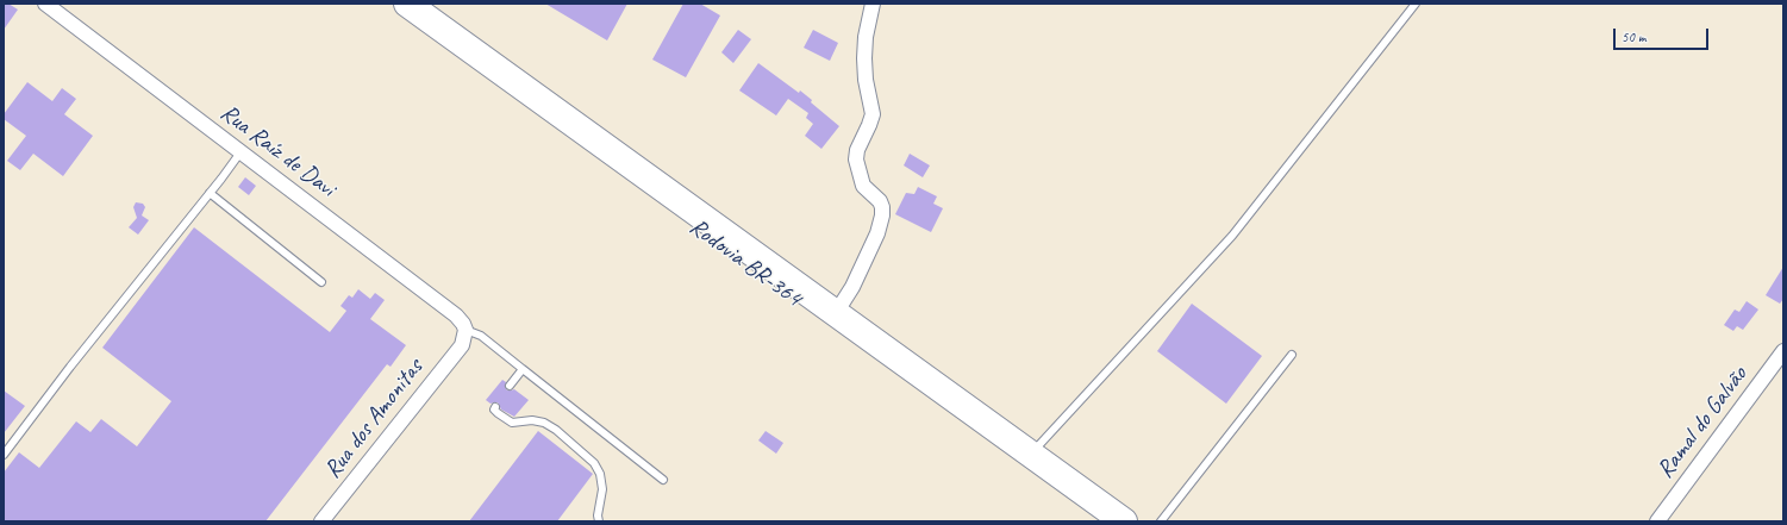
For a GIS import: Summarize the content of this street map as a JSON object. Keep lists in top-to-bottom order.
{
  "streets": {
    "highway": ["Rodovia BR-364"],
    "street": ["Rua Raíz de Davi", "Rua dos Amonitas", "Ramal do Galvão"]
  },
  "crossings": [
    ["Rua Raíz de Davi", "Rua dos Amonitas"]
  ],
  "scale_bar": "50 m"
}
